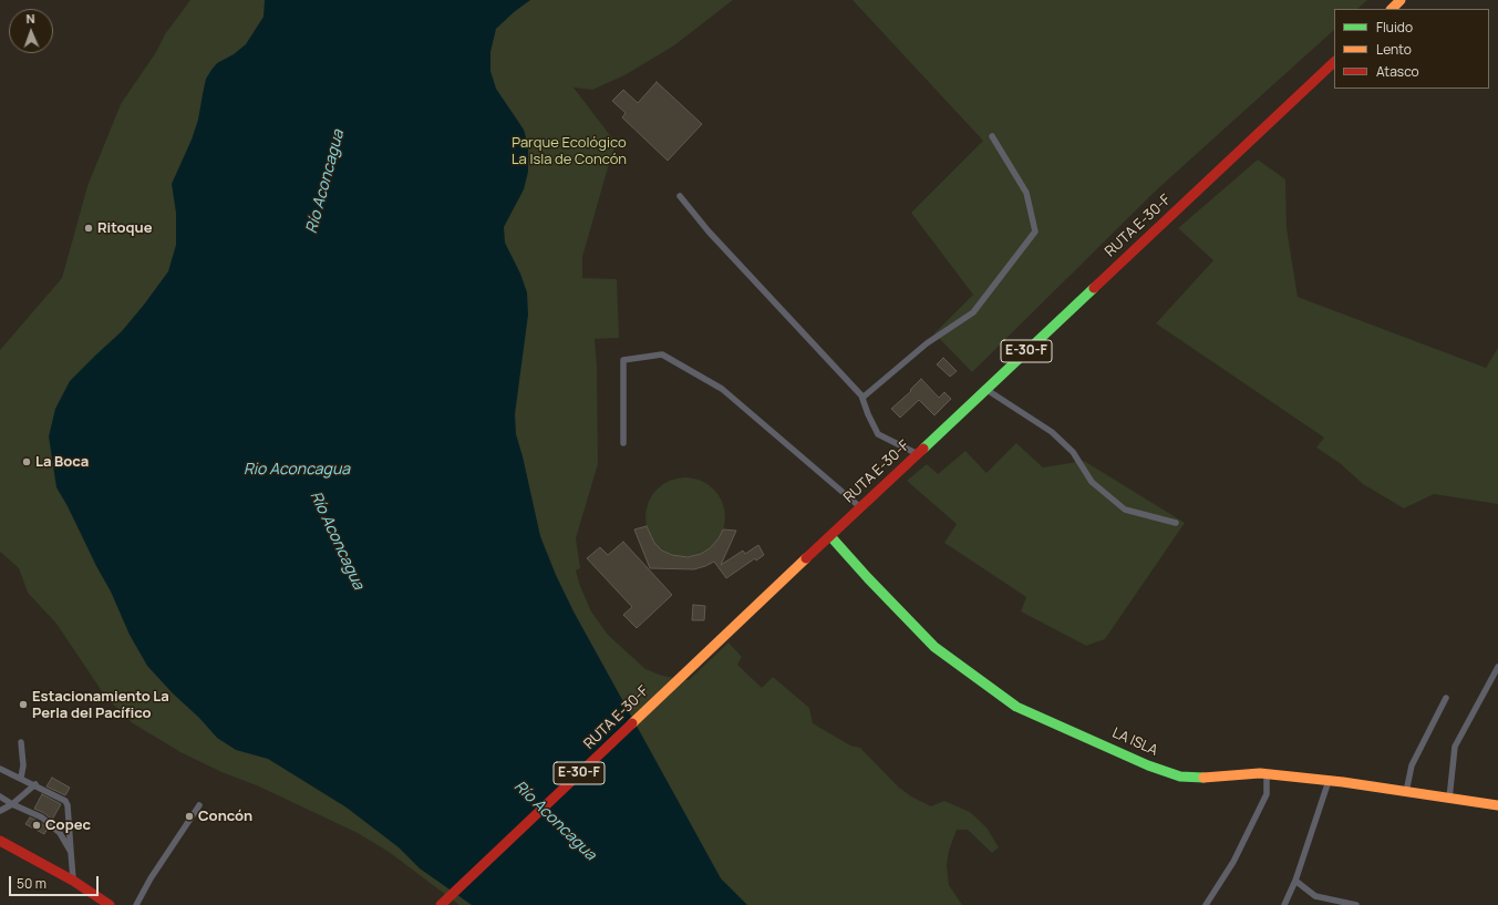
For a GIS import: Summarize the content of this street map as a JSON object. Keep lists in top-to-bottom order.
{
  "streets": {
    "main road": ["RUTA E-30-F", "E-30-F", "LA ISLA"]
  },
  "crossings": [
    ["RUTA E-30-F", "LA ISLA"]
  ],
  "water": ["Río Aconcagua", "Rio Aconcagua"],
  "parks": ["Parque Ecológico La Isla de Concón"],
  "places": [
    "Ritoque",
    "La Boca",
    "Estacionamiento La Perla del Pacífico",
    "Concón",
    "Copec"
  ],
  "legend": ["Fluido", "Lento", "Atasco"],
  "scale_bar": "50 m",
  "north": "top"
}
